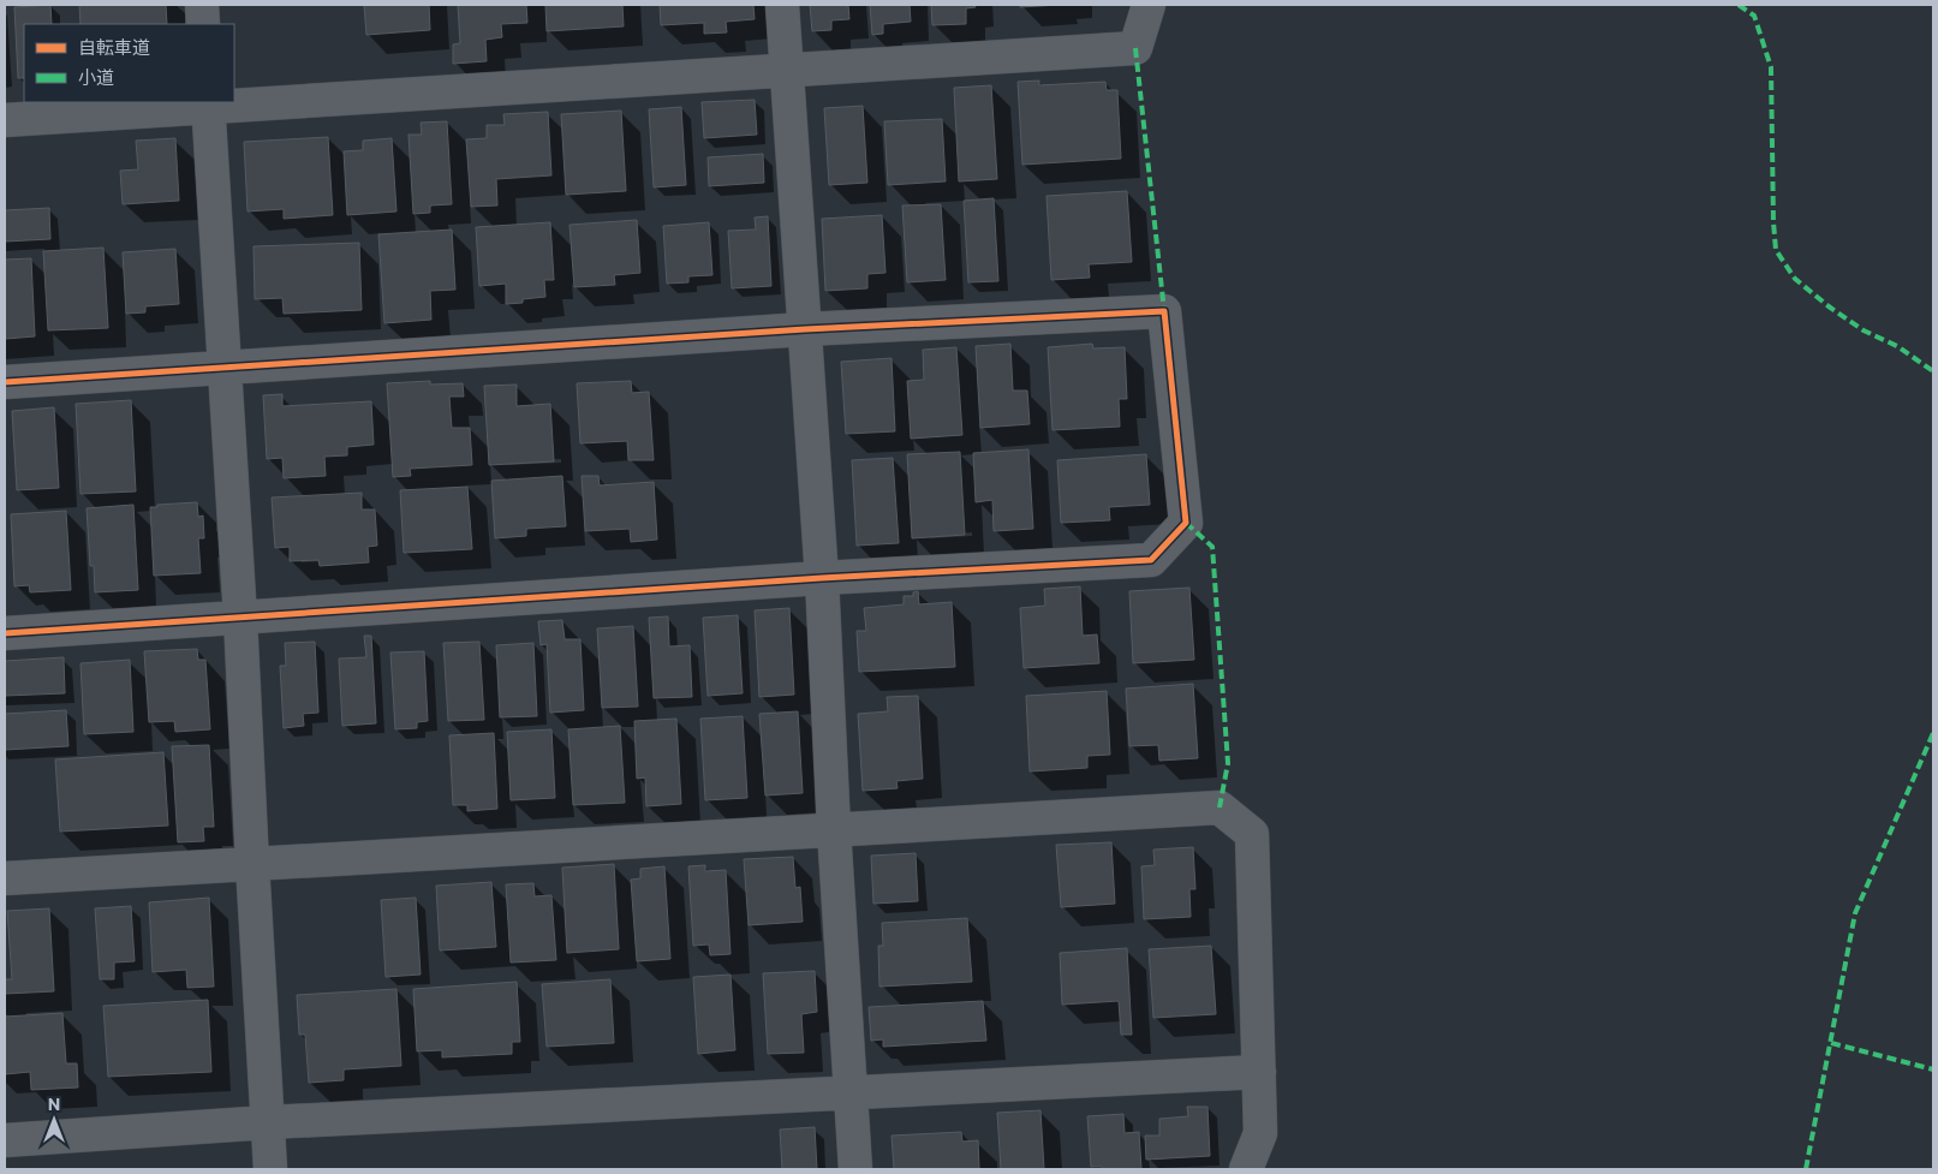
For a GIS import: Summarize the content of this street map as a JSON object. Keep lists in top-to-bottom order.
{
  "legend": ["自転車道", "小道"],
  "north": "top"
}
